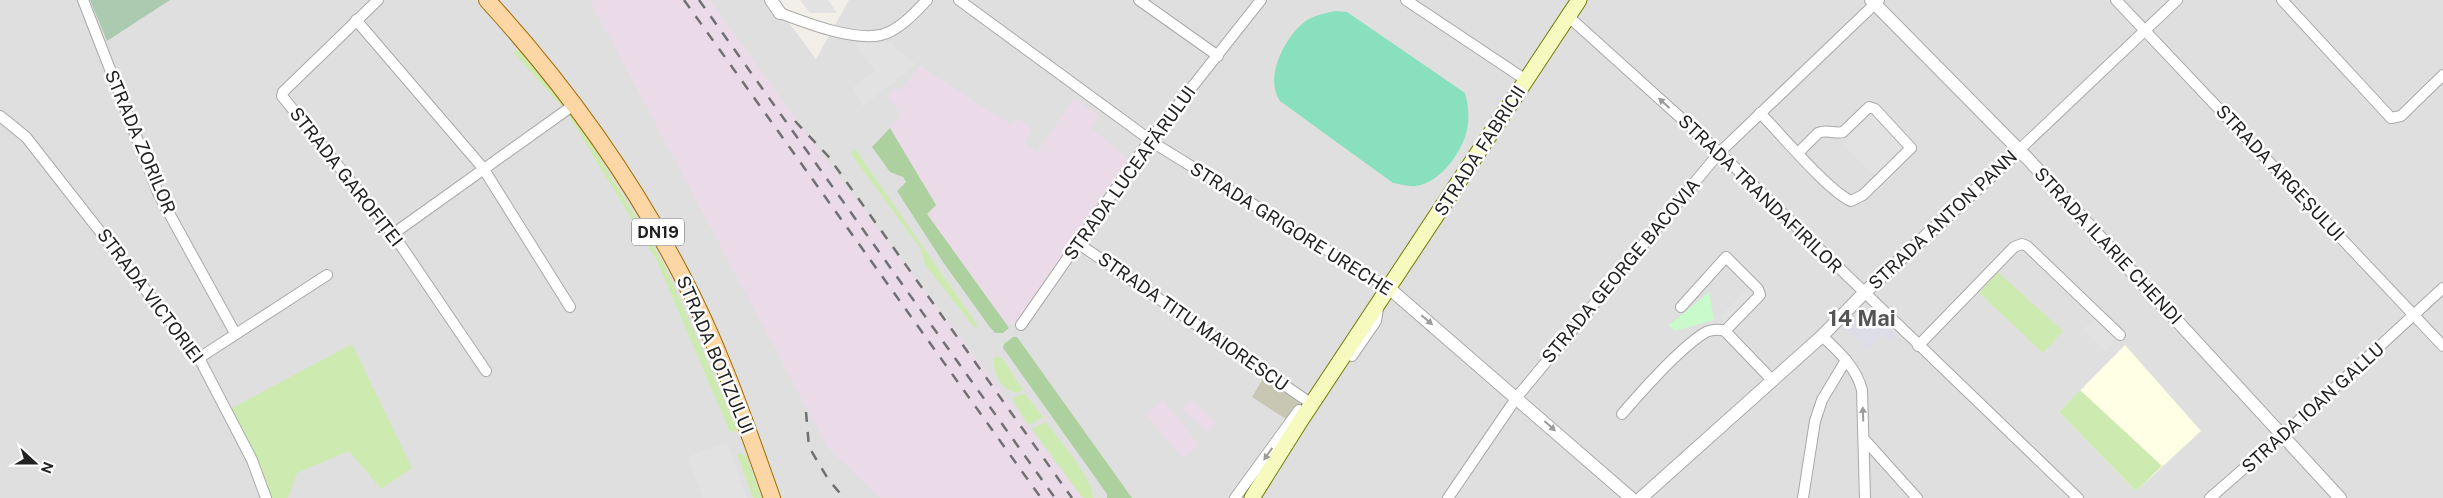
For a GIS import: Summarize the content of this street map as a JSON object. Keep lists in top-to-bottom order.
{
  "streets": {
    "main road": ["STRADA FABRICII", "DN19", "STRADA BOTIZULUI"],
    "street": [
      "STRADA ZORILOR",
      "STRADA LUCEAFĂRULUI",
      "STRADA ARGEȘULUI",
      "STRADA GAROFIȚEI",
      "STRADA TRANDAFIRILOR",
      "STRADA ANTON PANN",
      "STRADA GRIGORE URECHE",
      "STRADA ILARIE CHENDI",
      "STRADA GEORGE BACOVIA",
      "STRADA VICTORIEI",
      "STRADA TITU MAIORESCU",
      "STRADA IOAN GALLU"
    ]
  },
  "crossings": [
    ["STRADA FABRICII", "STRADA TRANDAFIRILOR"],
    ["STRADA FABRICII", "STRADA GRIGORE URECHE"],
    ["STRADA FABRICII", "STRADA TITU MAIORESCU"],
    ["STRADA LUCEAFĂRULUI", "STRADA GRIGORE URECHE"],
    ["STRADA LUCEAFĂRULUI", "STRADA TITU MAIORESCU"],
    ["STRADA ARGEȘULUI", "STRADA ANTON PANN"],
    ["STRADA ARGEȘULUI", "STRADA IOAN GALLU"],
    ["STRADA TRANDAFIRILOR", "STRADA ANTON PANN"],
    ["STRADA TRANDAFIRILOR", "STRADA GEORGE BACOVIA"],
    ["STRADA ANTON PANN", "STRADA ILARIE CHENDI"],
    ["STRADA GRIGORE URECHE", "STRADA GEORGE BACOVIA"],
    ["STRADA ILARIE CHENDI", "STRADA GEORGE BACOVIA"],
    ["STRADA ILARIE CHENDI", "STRADA IOAN GALLU"]
  ],
  "one_way": ["STRADA GRIGORE URECHE"],
  "districts": ["14 Mai"],
  "north": "right"
}
